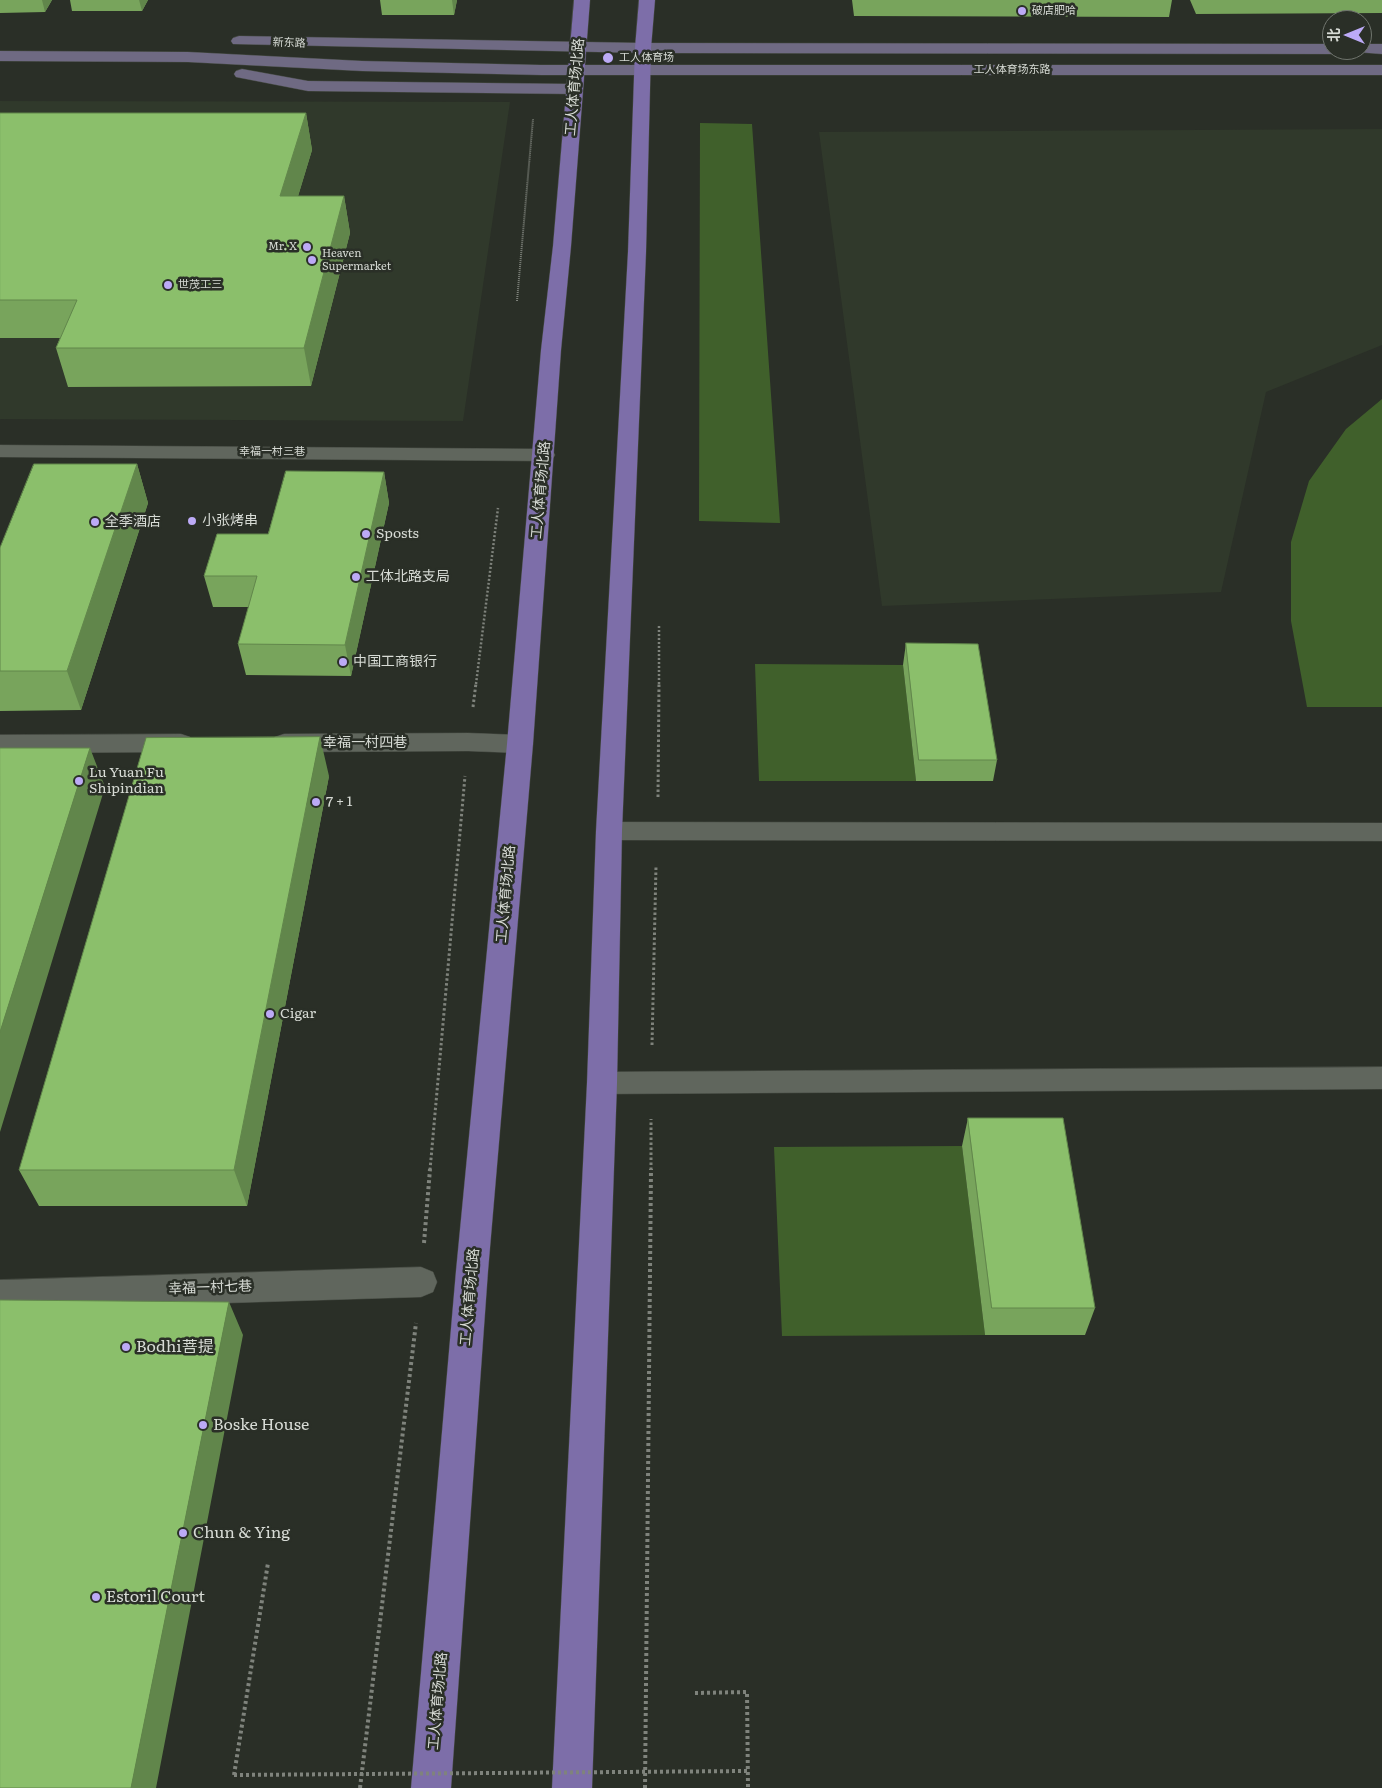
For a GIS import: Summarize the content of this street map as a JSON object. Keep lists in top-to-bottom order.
{
  "streets": {
    "main road": ["新东路", "工人体育场东路", "工人体育场北路"],
    "street": ["幸福一村三巷", "幸福一村四巷", "幸福一村七巷"]
  },
  "crossings": [
    ["新东路", "工人体育场东路"],
    ["新东路", "工人体育场北路"],
    ["工人体育场北路", "幸福一村三巷"],
    ["工人体育场北路", "幸福一村四巷"]
  ],
  "places": [
    "破店肥哈",
    "工人体育场",
    "Mr. X",
    "Heaven Supermarket",
    "世茂工三",
    "小张烤串",
    "全季酒店",
    "Sposts",
    "工体北路支局",
    "中国工商银行",
    "Lu Yuan Fu Shipindian",
    "7 + 1",
    "Cigar",
    "Bodhi菩提",
    "Boske House",
    "Chun & Ying",
    "Estoril Court"
  ],
  "north": "left"
}
